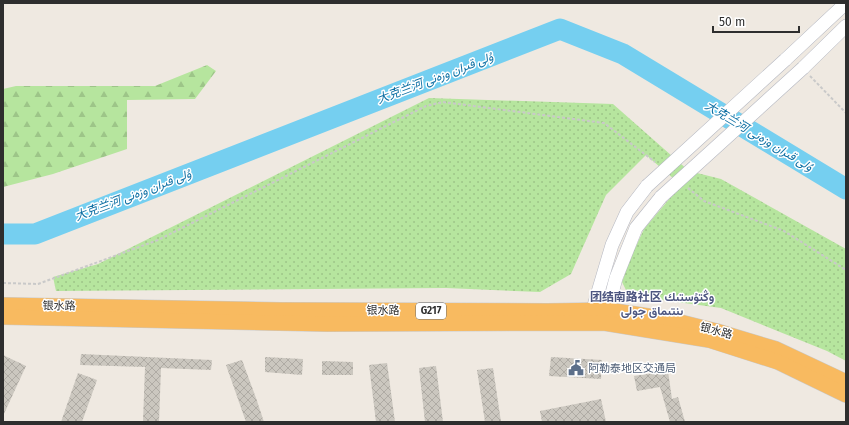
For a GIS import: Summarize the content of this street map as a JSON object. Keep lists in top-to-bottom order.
{
  "streets": {
    "highway": ["银水路", "G217"]
  },
  "districts": ["团结南路社区 وڭتۇستىك ىنتىماق جولى"],
  "water": ["大克兰河 ۇلى قىران وزەنى"],
  "places": {
    "public building": ["阿勒泰地区交通局"]
  },
  "scale_bar": "50 m"
}
